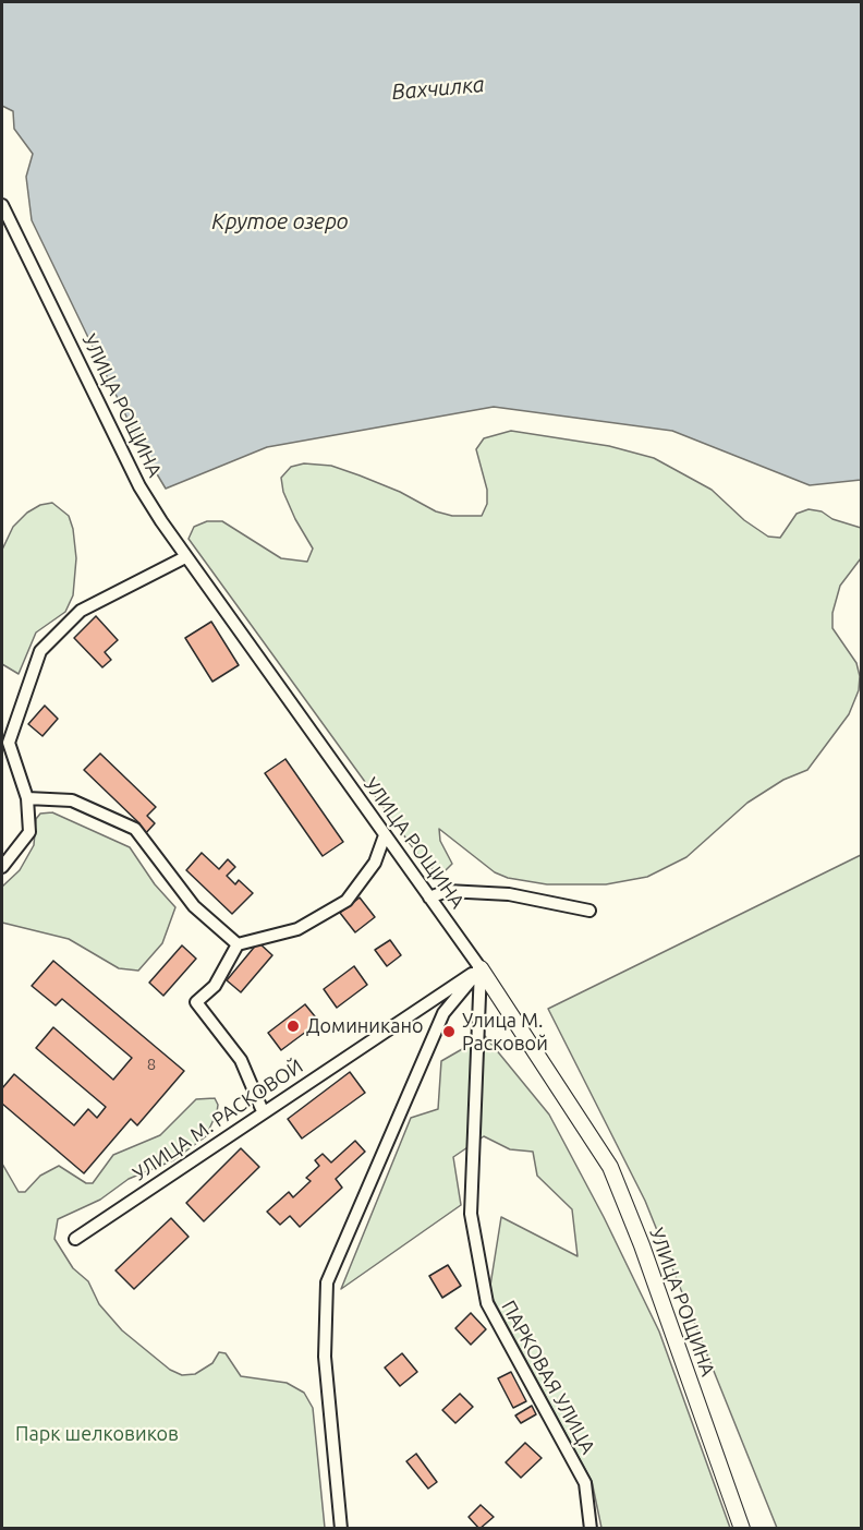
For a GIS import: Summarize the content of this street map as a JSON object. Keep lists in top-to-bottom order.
{
  "streets": {
    "street": ["УЛИЦА РОЩИНА", "УЛИЦА М. РАСКОВОЙ", "ПАРКОВАЯ УЛИЦА"]
  },
  "crossings": [
    ["УЛИЦА РОЩИНА", "УЛИЦА М. РАСКОВОЙ"],
    ["УЛИЦА РОЩИНА", "ПАРКОВАЯ УЛИЦА"],
    ["УЛИЦА М. РАСКОВОЙ", "ПАРКОВАЯ УЛИЦА"]
  ],
  "water": ["Вахчилка", "Крутое озеро"],
  "parks": ["Парк шелковиков"],
  "places": ["Доминикано", "Улица М. Расковой"],
  "house_numbers": ["8"]
}
